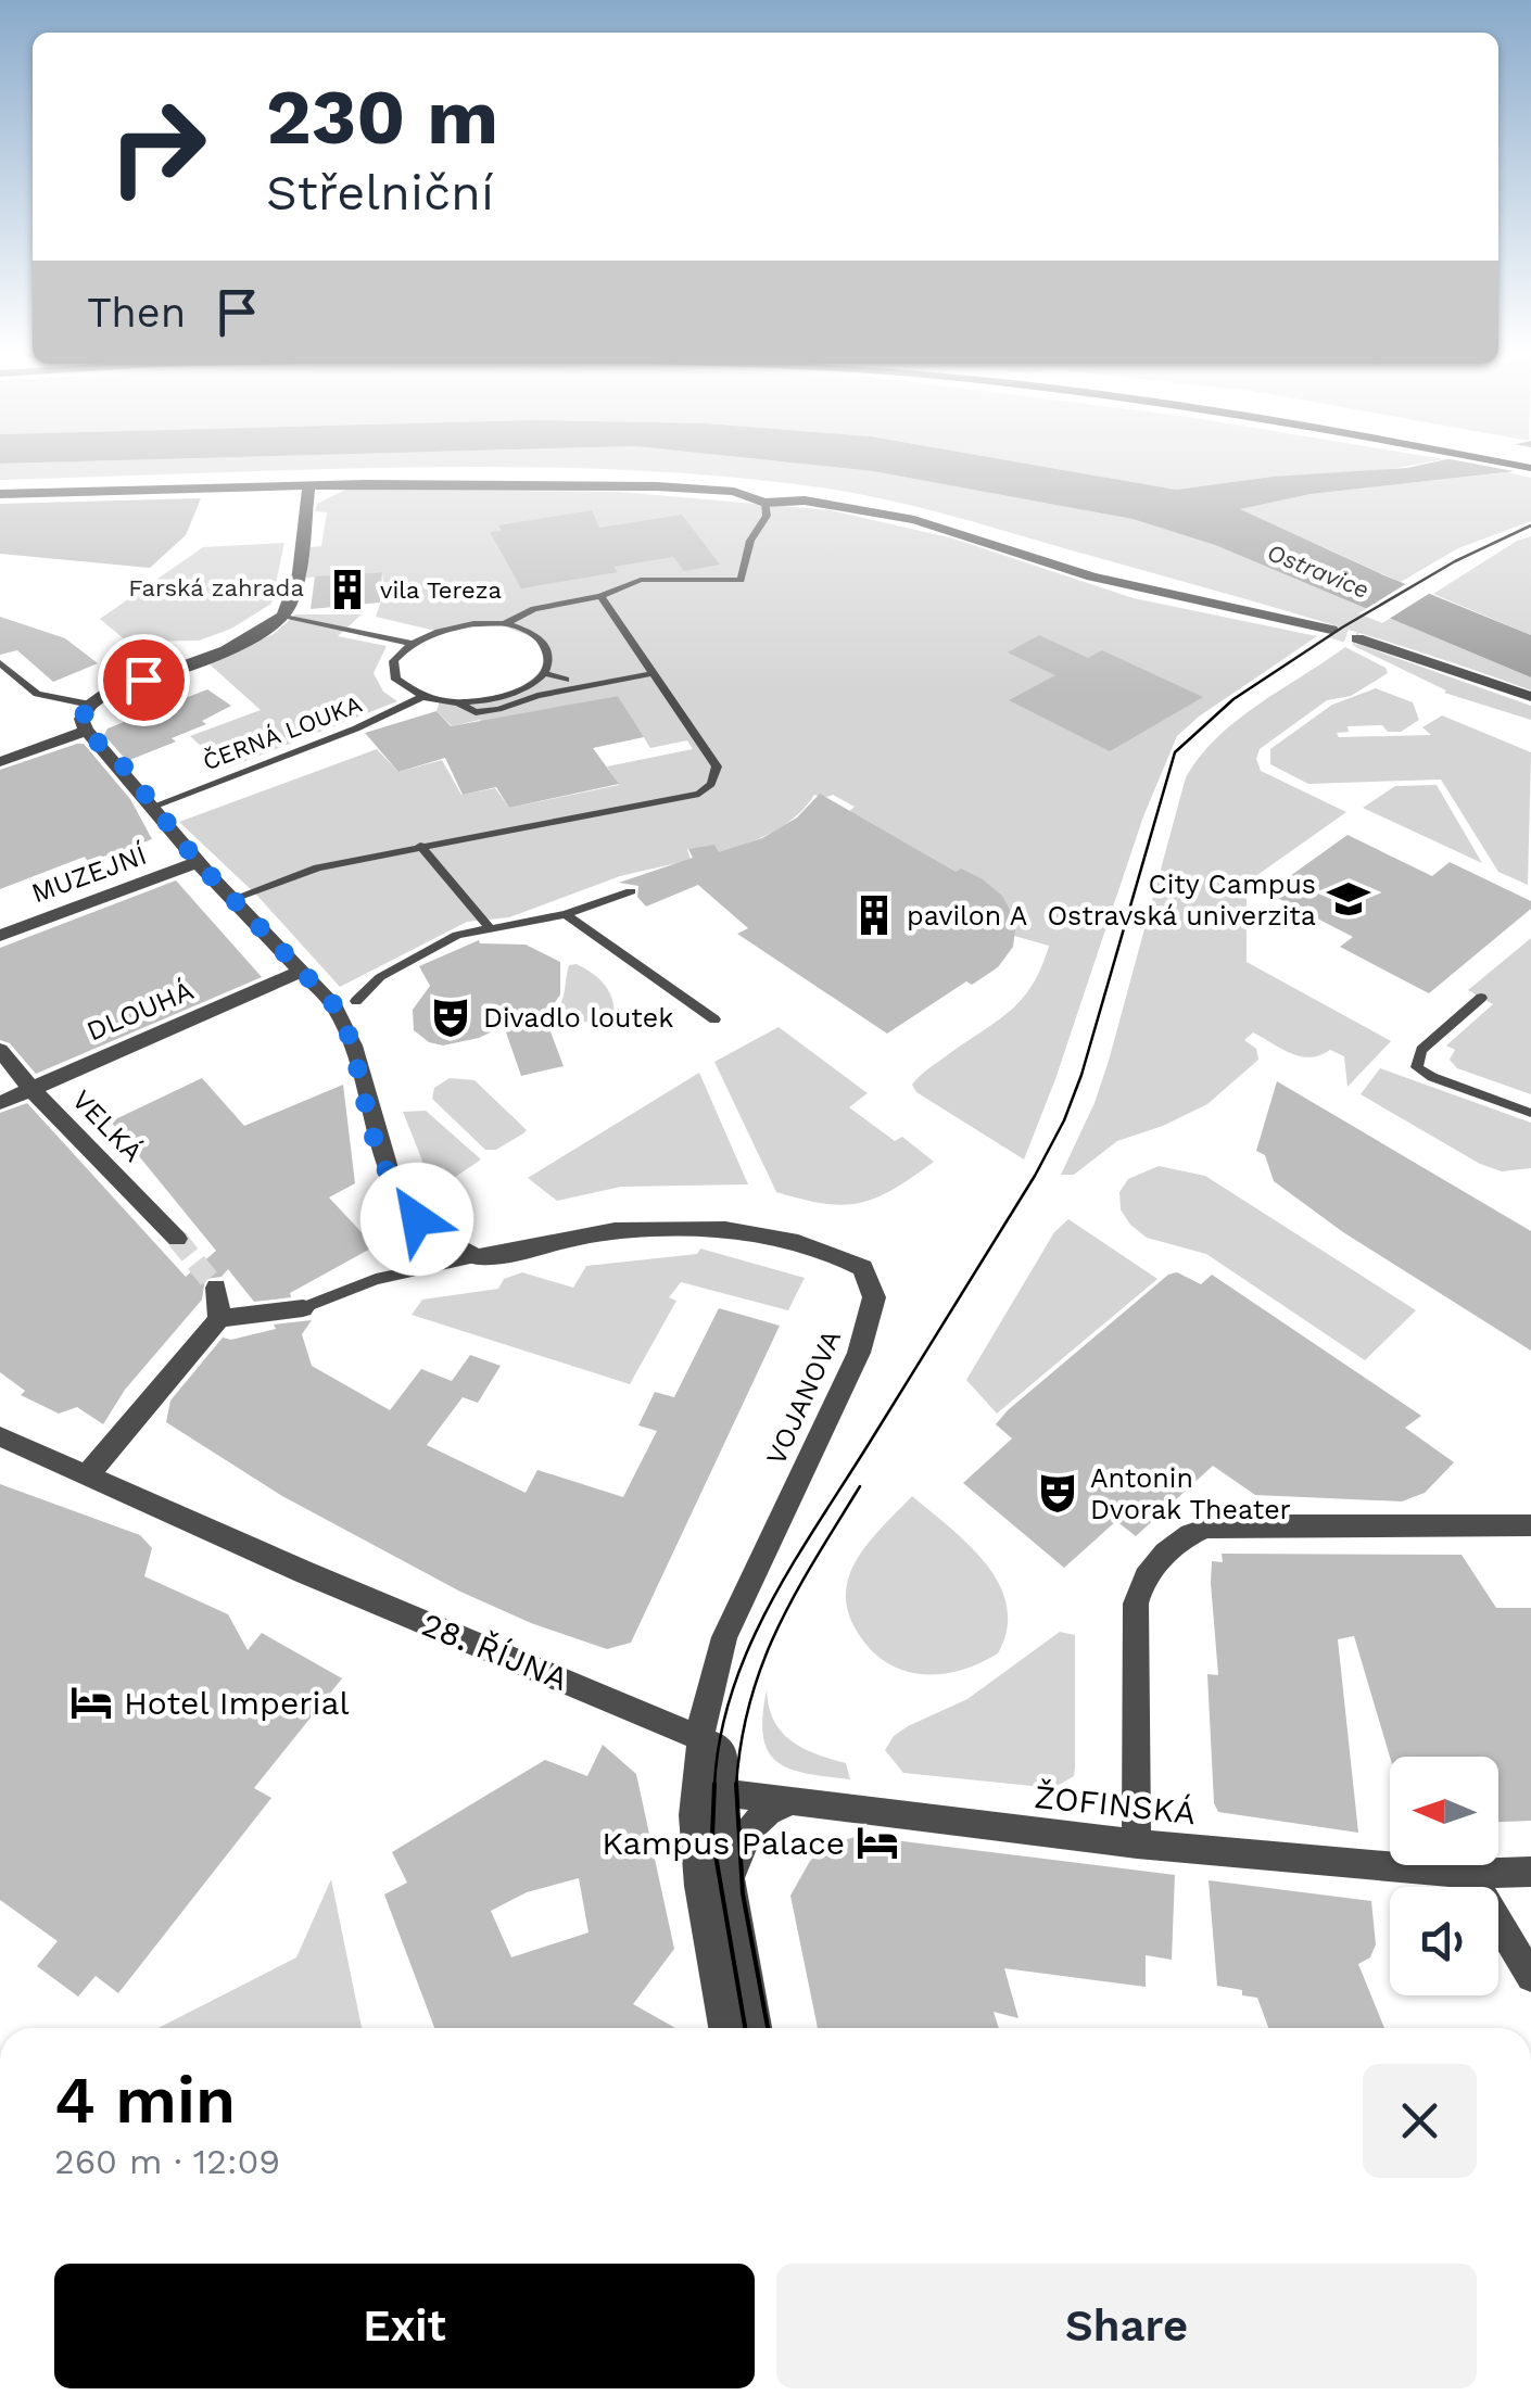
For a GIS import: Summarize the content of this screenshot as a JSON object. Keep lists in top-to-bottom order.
{
  "streets": {
    "street": [
      "MUZEJNÍ",
      "DLOUHÁ",
      "VELKÁ",
      "VOJANOVA",
      "28. ŘÍJNA",
      "ŽOFINSKÁ"
    ],
    "lane": ["ČERNÁ LOUKA"]
  },
  "crossings": [
    ["DLOUHÁ", "VELKÁ"],
    ["VOJANOVA", "28. ŘÍJNA"]
  ],
  "water": ["Ostravice"],
  "parks": ["Farská zahrada"],
  "places": {
    "building": ["vila Tereza", "pavilon A"],
    "school or university": ["City Campus Ostravská univerzita"],
    "theatre": ["Divadlo loutek", "Antonin Dvorak Theater"],
    "hotel": ["Hotel Imperial", "Kampus Palace"]
  },
  "north": "left",
  "page": {
    "turn": ["230 m", "Střelniční"],
    "then": "Then",
    "heading": ["4 min", "260 m · 12:09"],
    "buttons": ["Exit", "Share"]
  }
}
